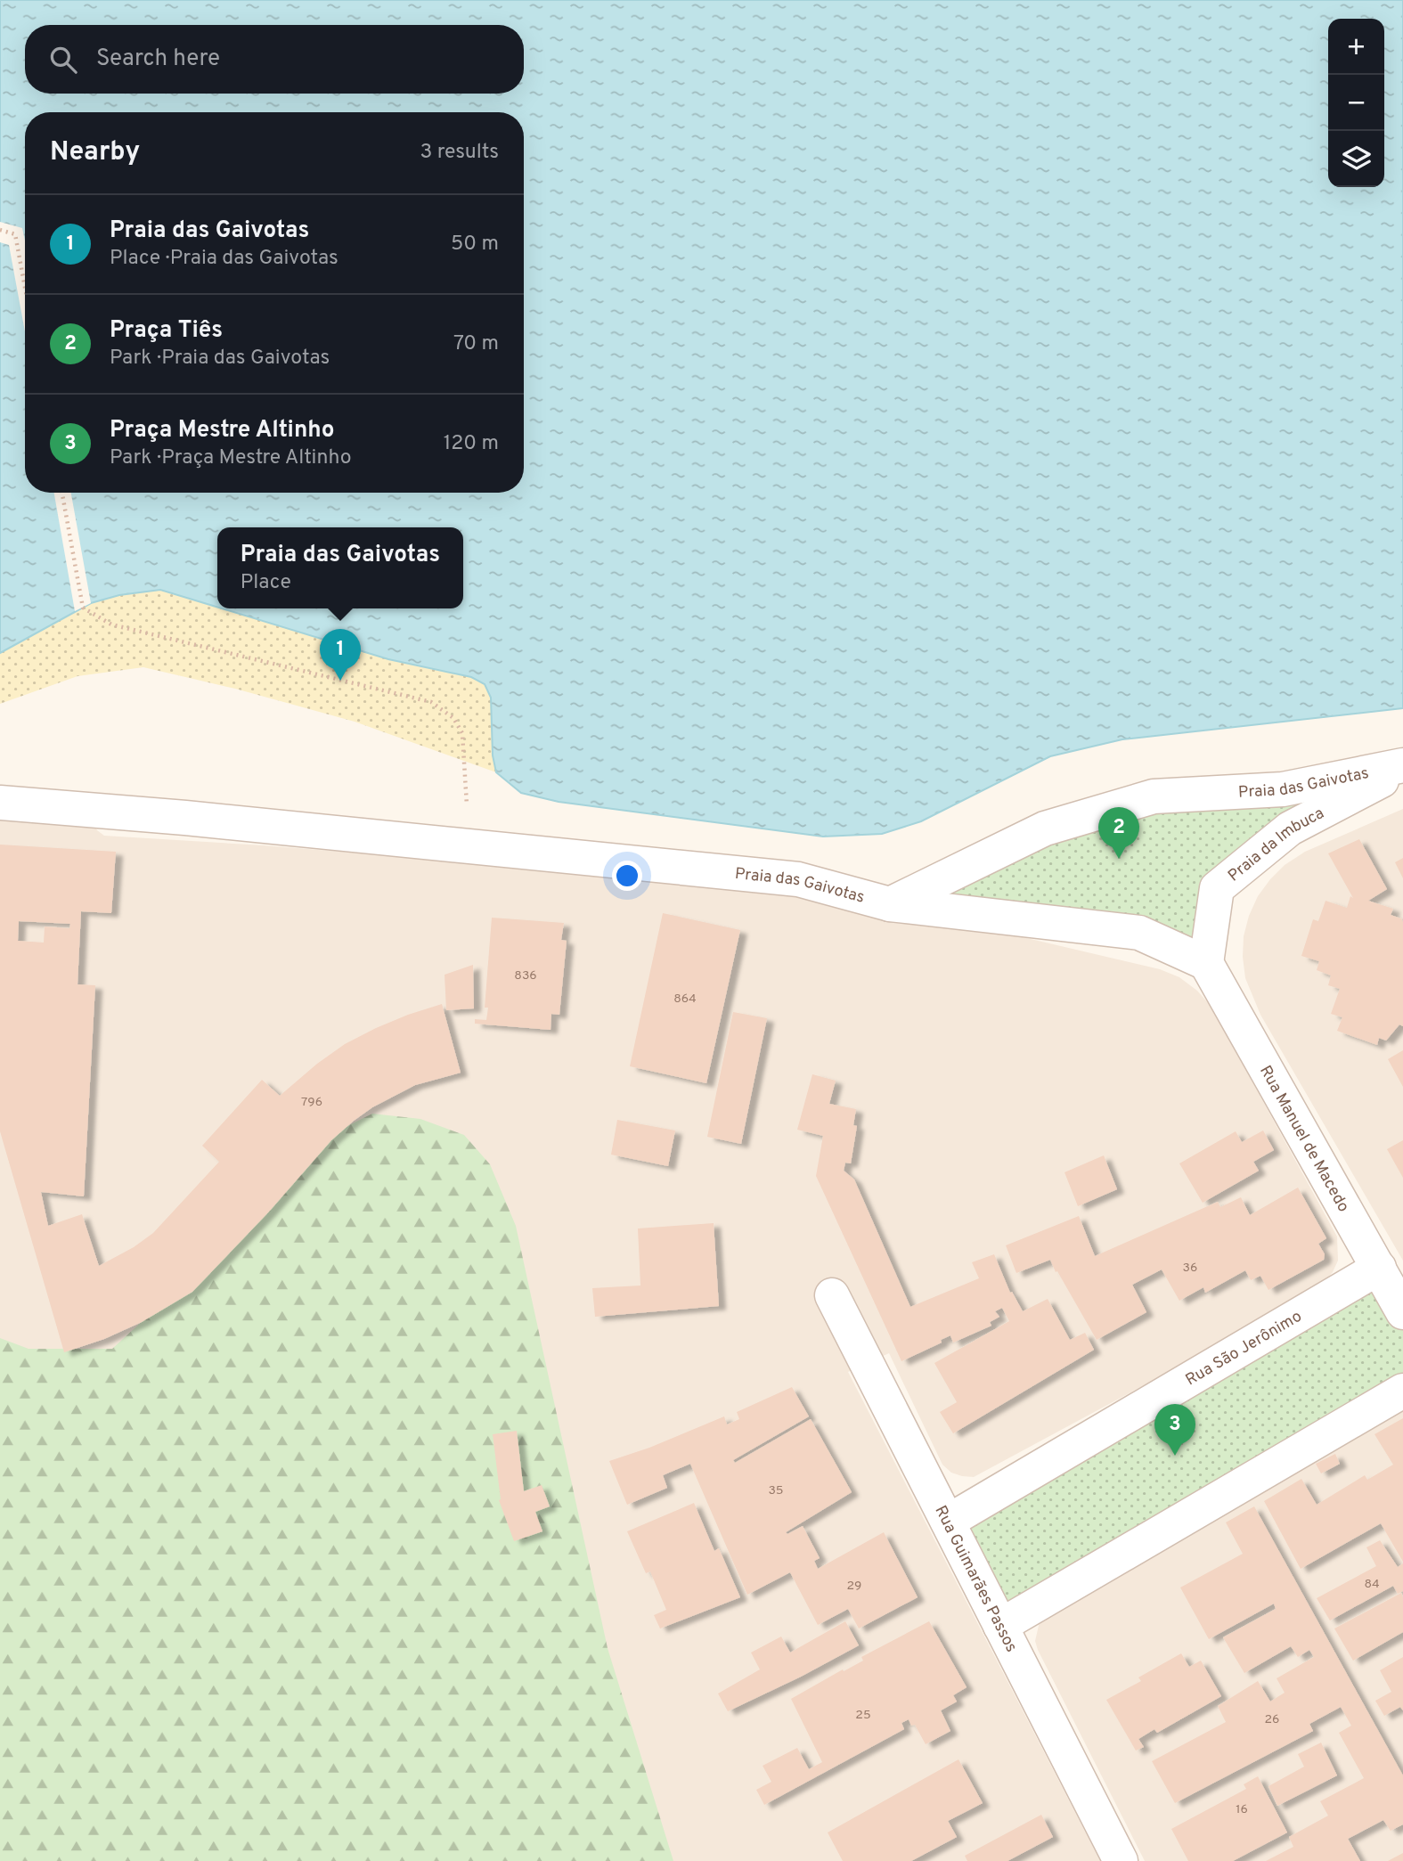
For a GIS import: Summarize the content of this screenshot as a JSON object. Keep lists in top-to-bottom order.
{
  "streets": {
    "street": [
      "Praia das Gaivotas",
      "Praia da Imbuca",
      "Rua Manuel de Macedo",
      "Rua São Jerônimo",
      "Rua Guimarães Passos"
    ]
  },
  "crossings": [
    ["Praia das Gaivotas", "Praia da Imbuca"],
    ["Praia das Gaivotas", "Rua Manuel de Macedo"],
    ["Praia da Imbuca", "Rua Manuel de Macedo"],
    ["Rua Manuel de Macedo", "Rua São Jerônimo"],
    ["Rua São Jerônimo", "Rua Guimarães Passos"]
  ],
  "house_numbers": [
    "836",
    "864",
    "796",
    "36",
    "35",
    "84",
    "29",
    "25",
    "26",
    "16"
  ],
  "page": {
    "map_buttons": ["+", "−"],
    "search": "Search here",
    "heading": ["Nearby", "3 results"],
    "list": [
      {
        "mark": "1",
        "name": "Praia das Gaivotas",
        "note": "Place · Praia das Gaivotas",
        "value": "50 m"
      },
      {
        "mark": "2",
        "name": "Praça Tiês",
        "note": "Park · Praia das Gaivotas",
        "value": "70 m"
      },
      {
        "mark": "3",
        "name": "Praça Mestre Altinho",
        "note": "Park · Praça Mestre Altinho",
        "value": "120 m"
      }
    ],
    "popup": ["Praia das Gaivotas", "Place"],
    "pins": ["1", "2", "3"]
  }
}
